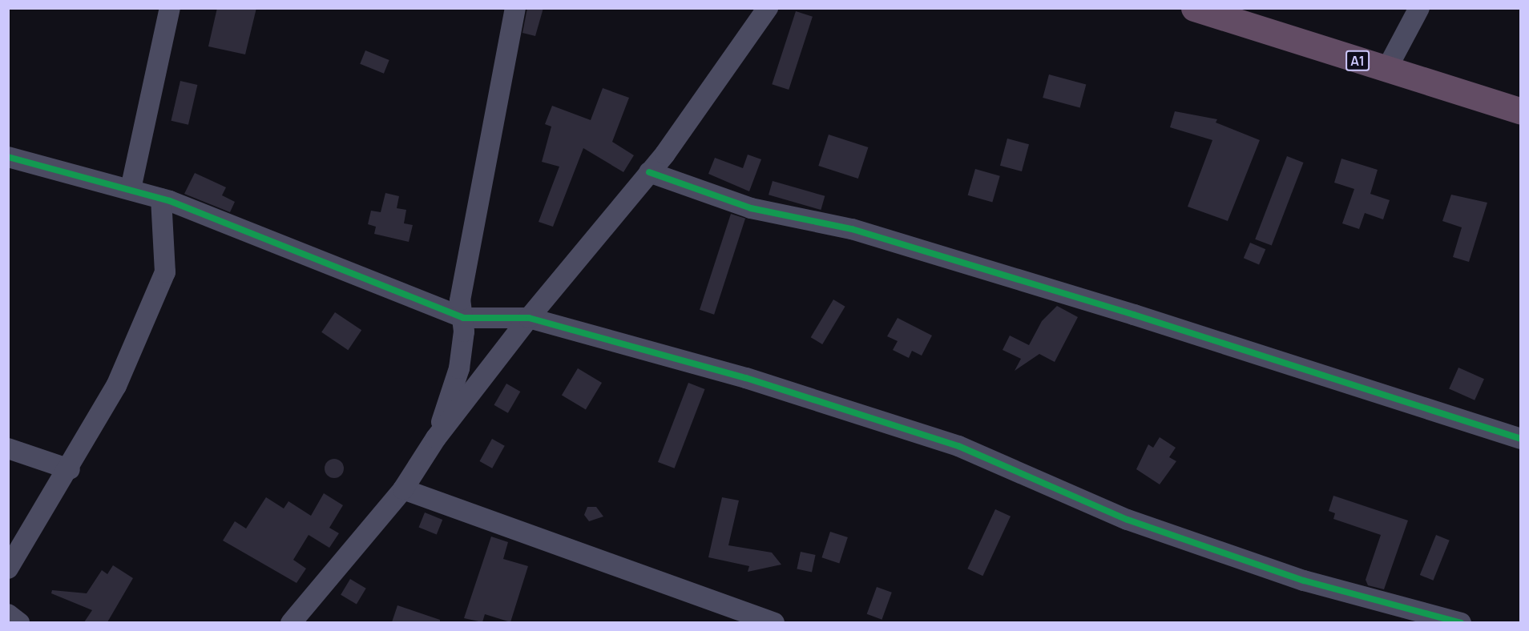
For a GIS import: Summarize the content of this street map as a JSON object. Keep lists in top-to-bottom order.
{
  "streets": {
    "highway": ["A1"]
  }
}
